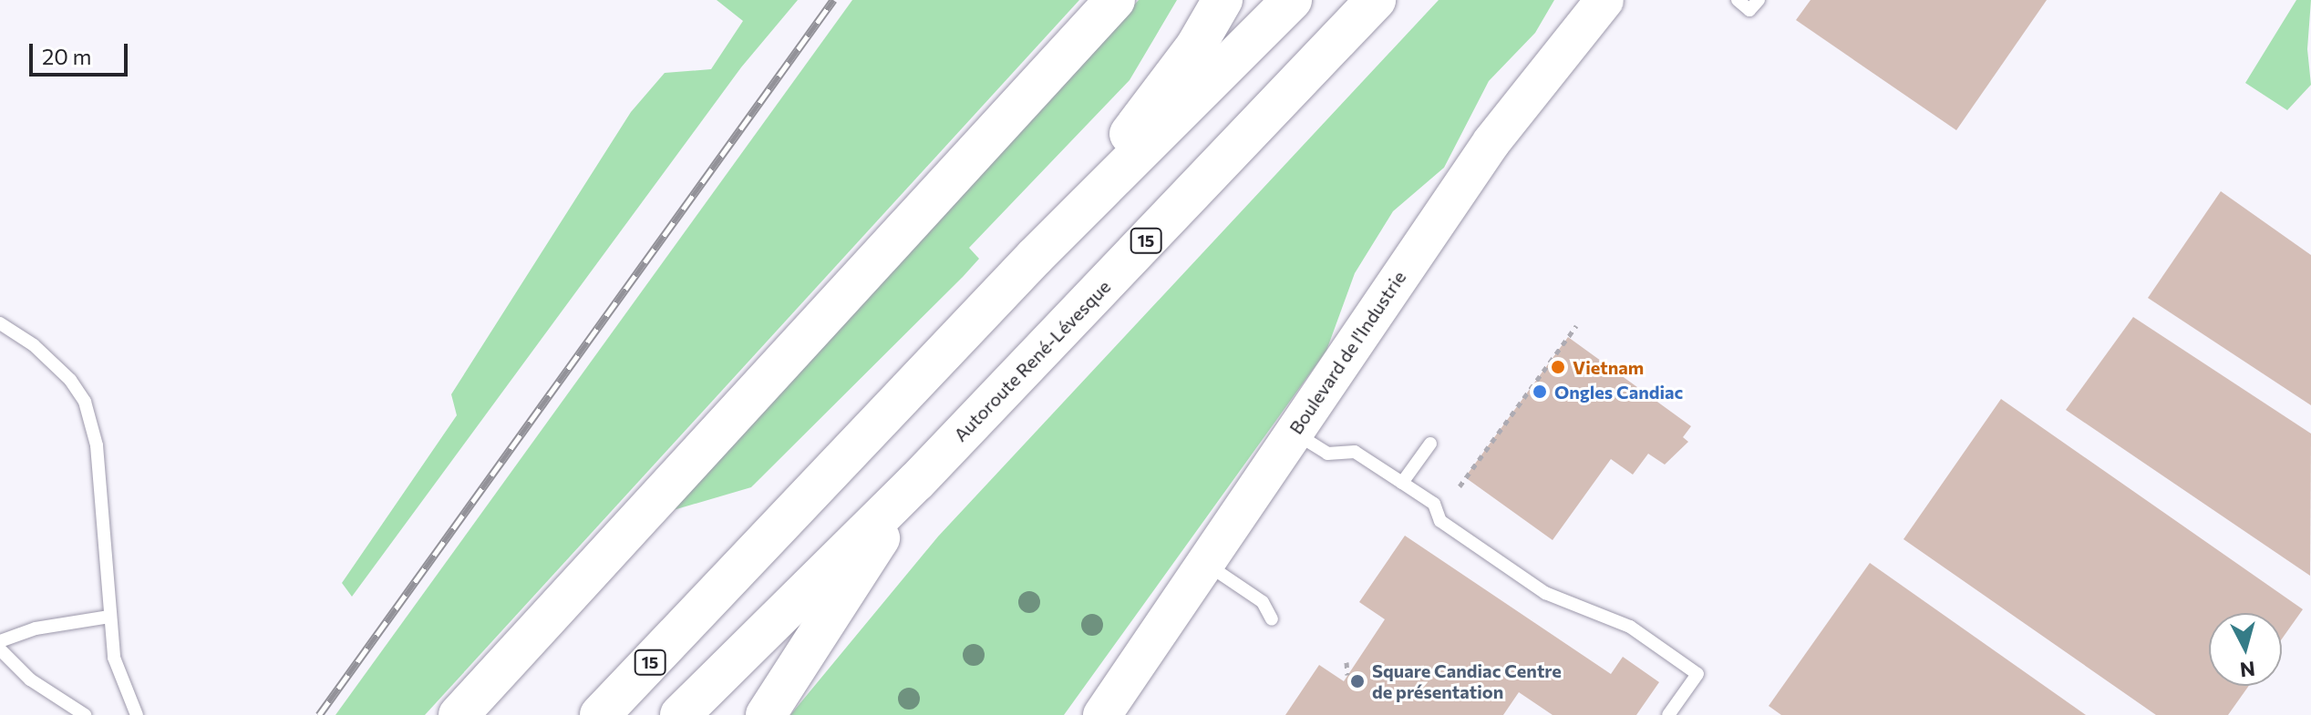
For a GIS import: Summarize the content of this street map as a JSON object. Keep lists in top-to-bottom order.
{
  "streets": {
    "main road": ["15", "Autoroute René-Lévesque"],
    "street": ["Boulevard de l'Industrie"]
  },
  "places": ["Vietnam", "Ongles Candiac", "Square Candiac Centre de présentation"],
  "scale_bar": "20 m",
  "north": "bottom"
}
